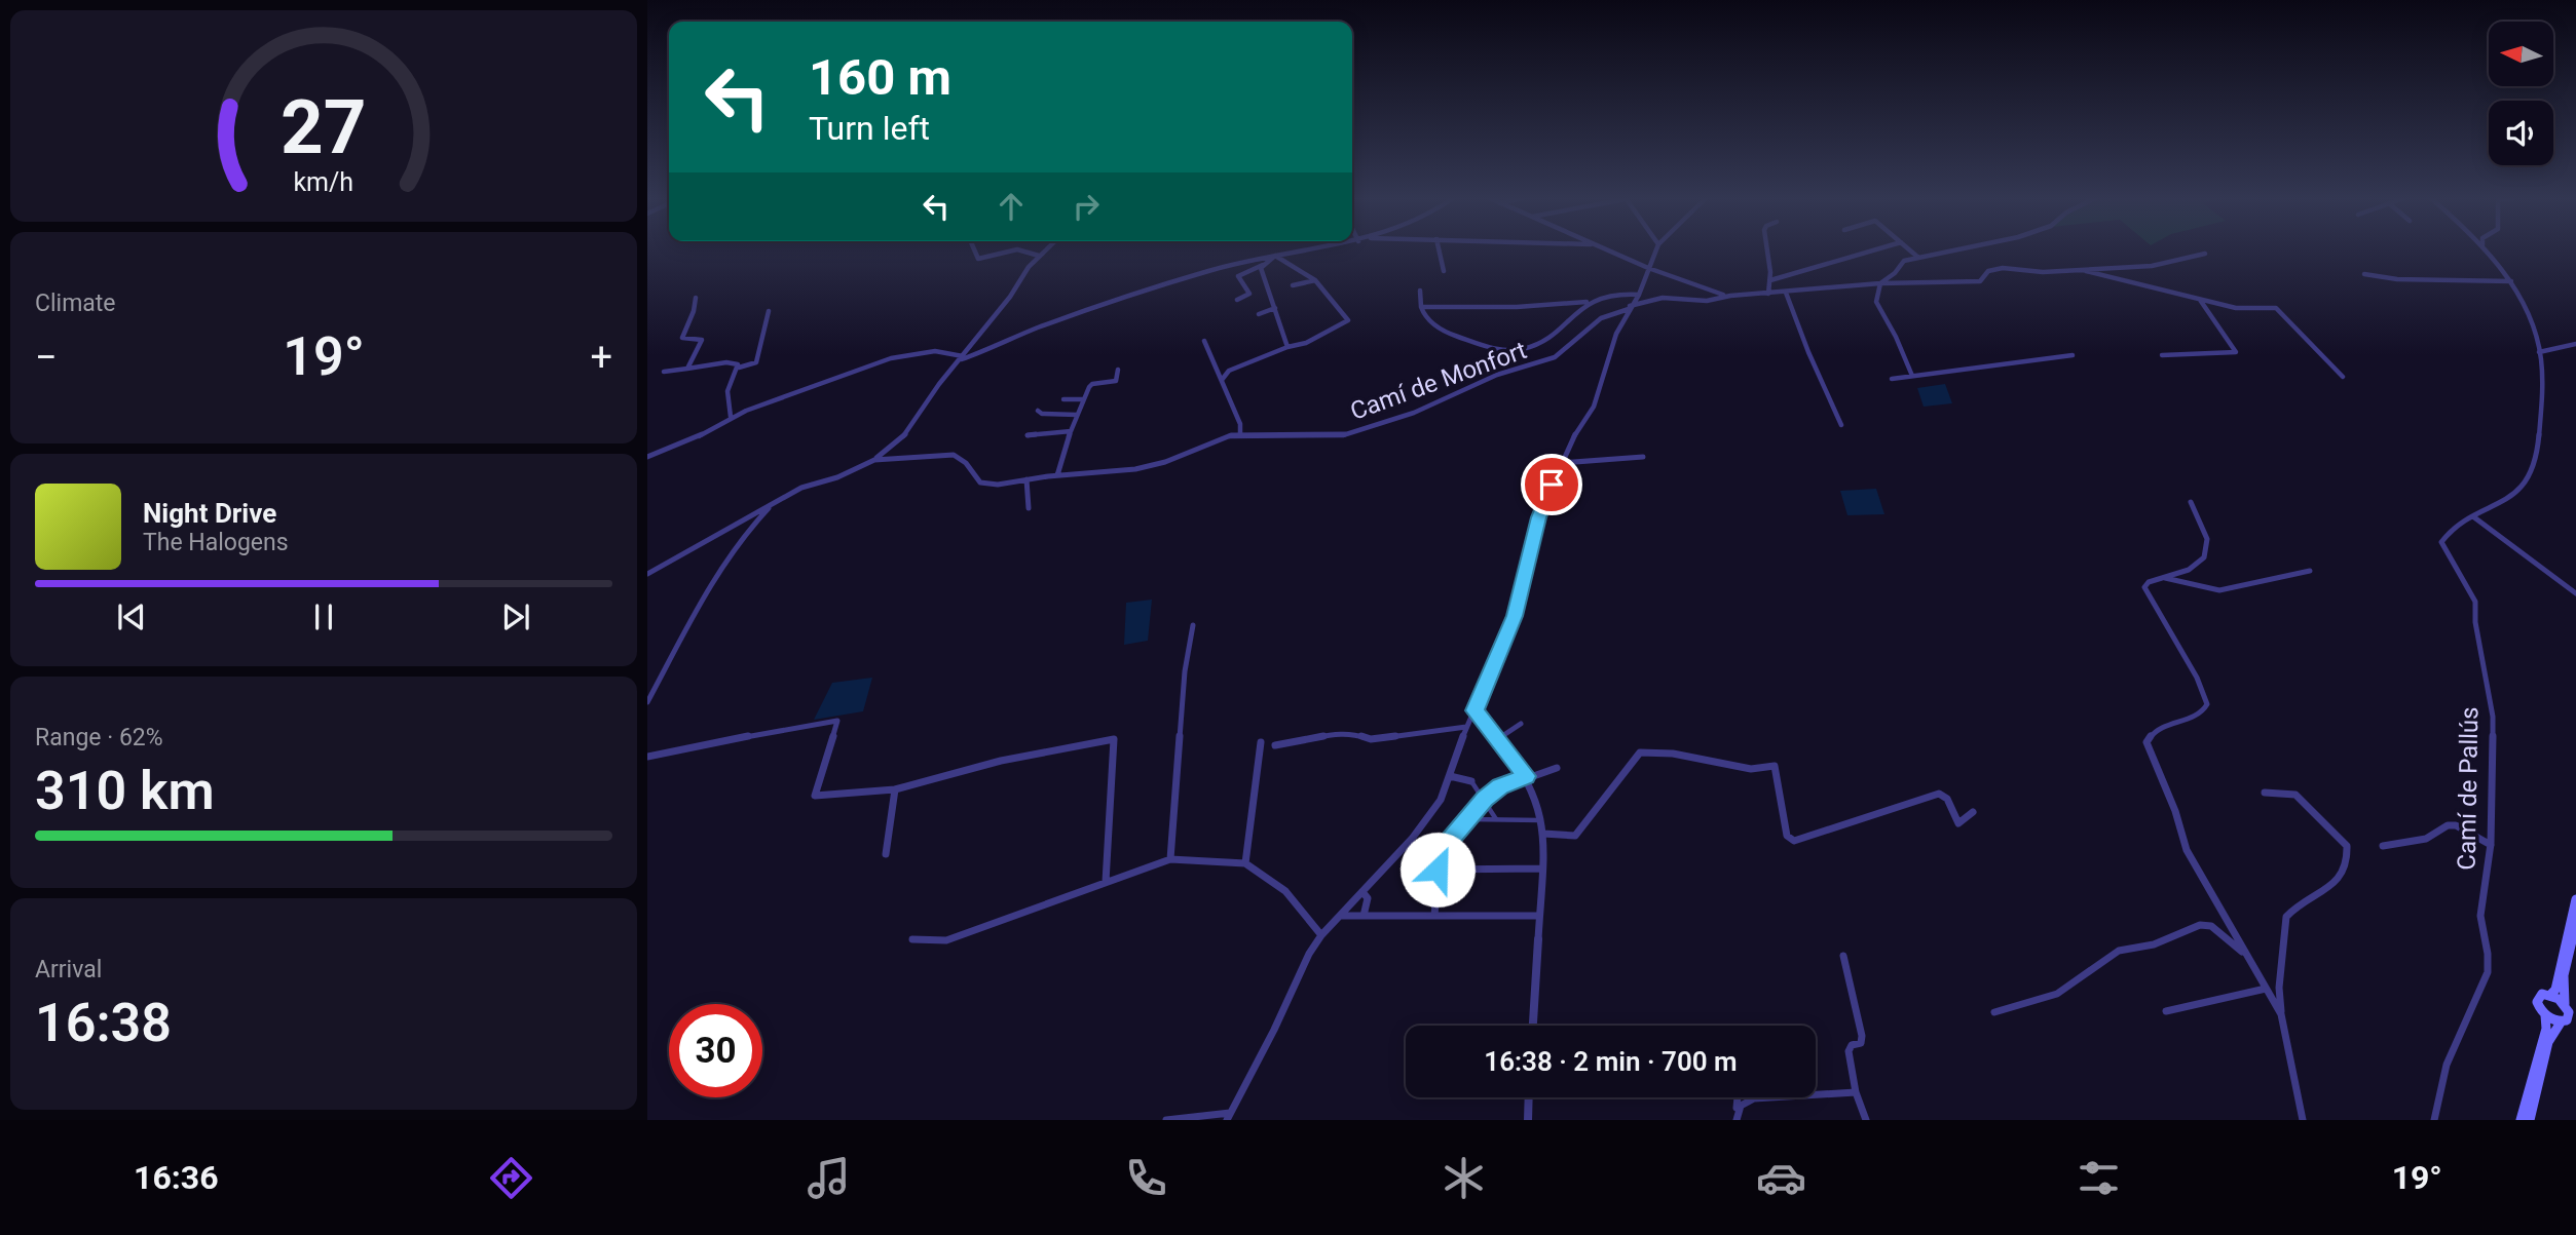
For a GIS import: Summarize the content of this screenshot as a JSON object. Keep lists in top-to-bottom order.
{
  "streets": {
    "street": ["Camí de Monfort", "Camí de Pallús"]
  },
  "north": "left",
  "page": {
    "turn": ["160 m", "Turn left"],
    "tile": [
      "Climate",
      ["Range · 62%", "310 km"],
      ["Arrival", "16:38"]
    ],
    "heat": ["−", "19°", "+"],
    "song": ["Night Drive", "The Halogens"],
    "limit": "30",
    "trip": "16:38 · 2 min · 700 m",
    "tabs": ["16:36", "19°"],
    "gauge": ["27", "km/h"]
  }
}
